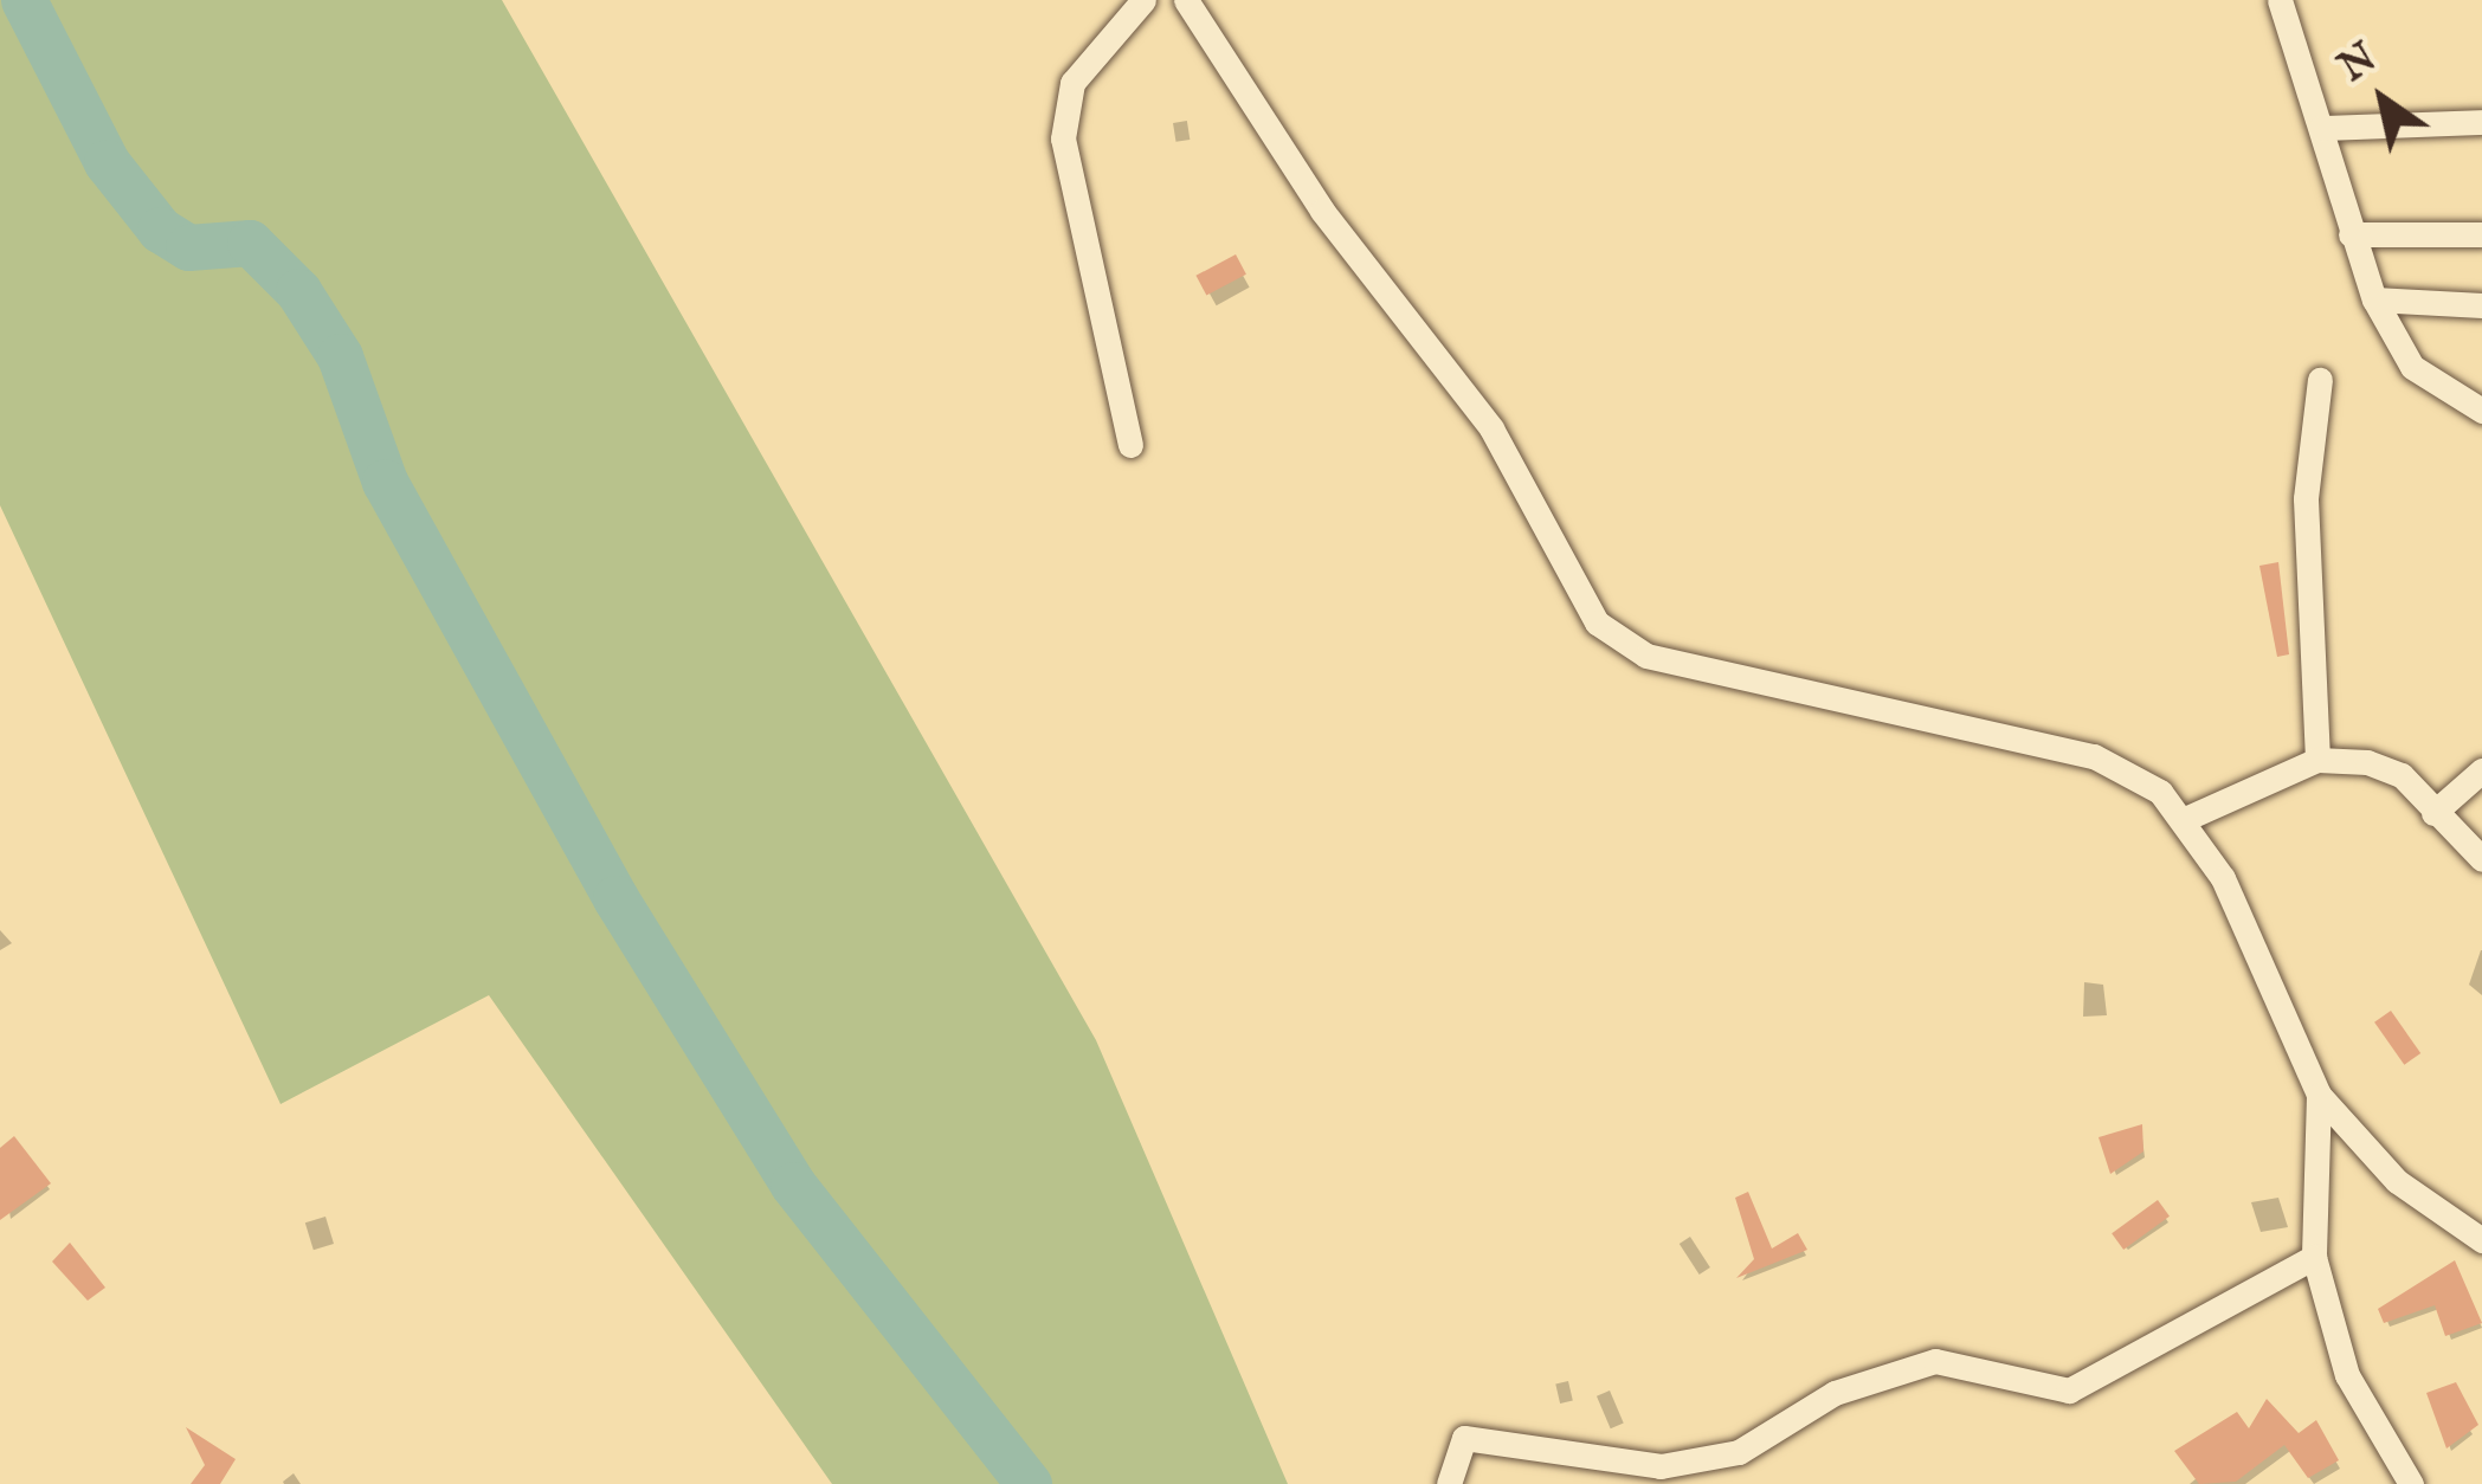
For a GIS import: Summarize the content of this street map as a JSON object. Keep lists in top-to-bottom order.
{
  "north": "top left"
}
